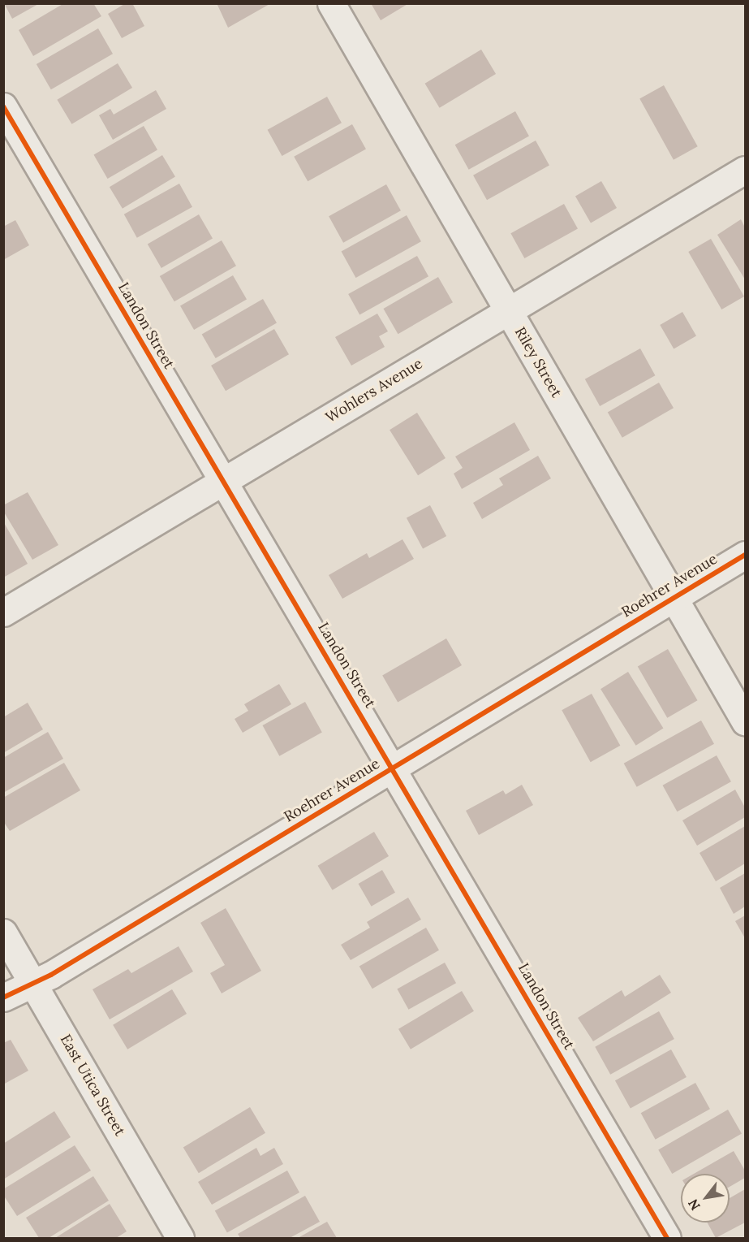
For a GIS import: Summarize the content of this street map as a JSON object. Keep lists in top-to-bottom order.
{
  "streets": {
    "street": [
      "Landon Street",
      "Riley Street",
      "Wohlers Avenue",
      "Roehrer Avenue",
      "East Utica Street"
    ]
  },
  "crossings": [
    ["Landon Street", "Wohlers Avenue"],
    ["Landon Street", "Roehrer Avenue"],
    ["Riley Street", "Wohlers Avenue"],
    ["Riley Street", "Roehrer Avenue"],
    ["Roehrer Avenue", "East Utica Street"]
  ],
  "north": "bottom left"
}
